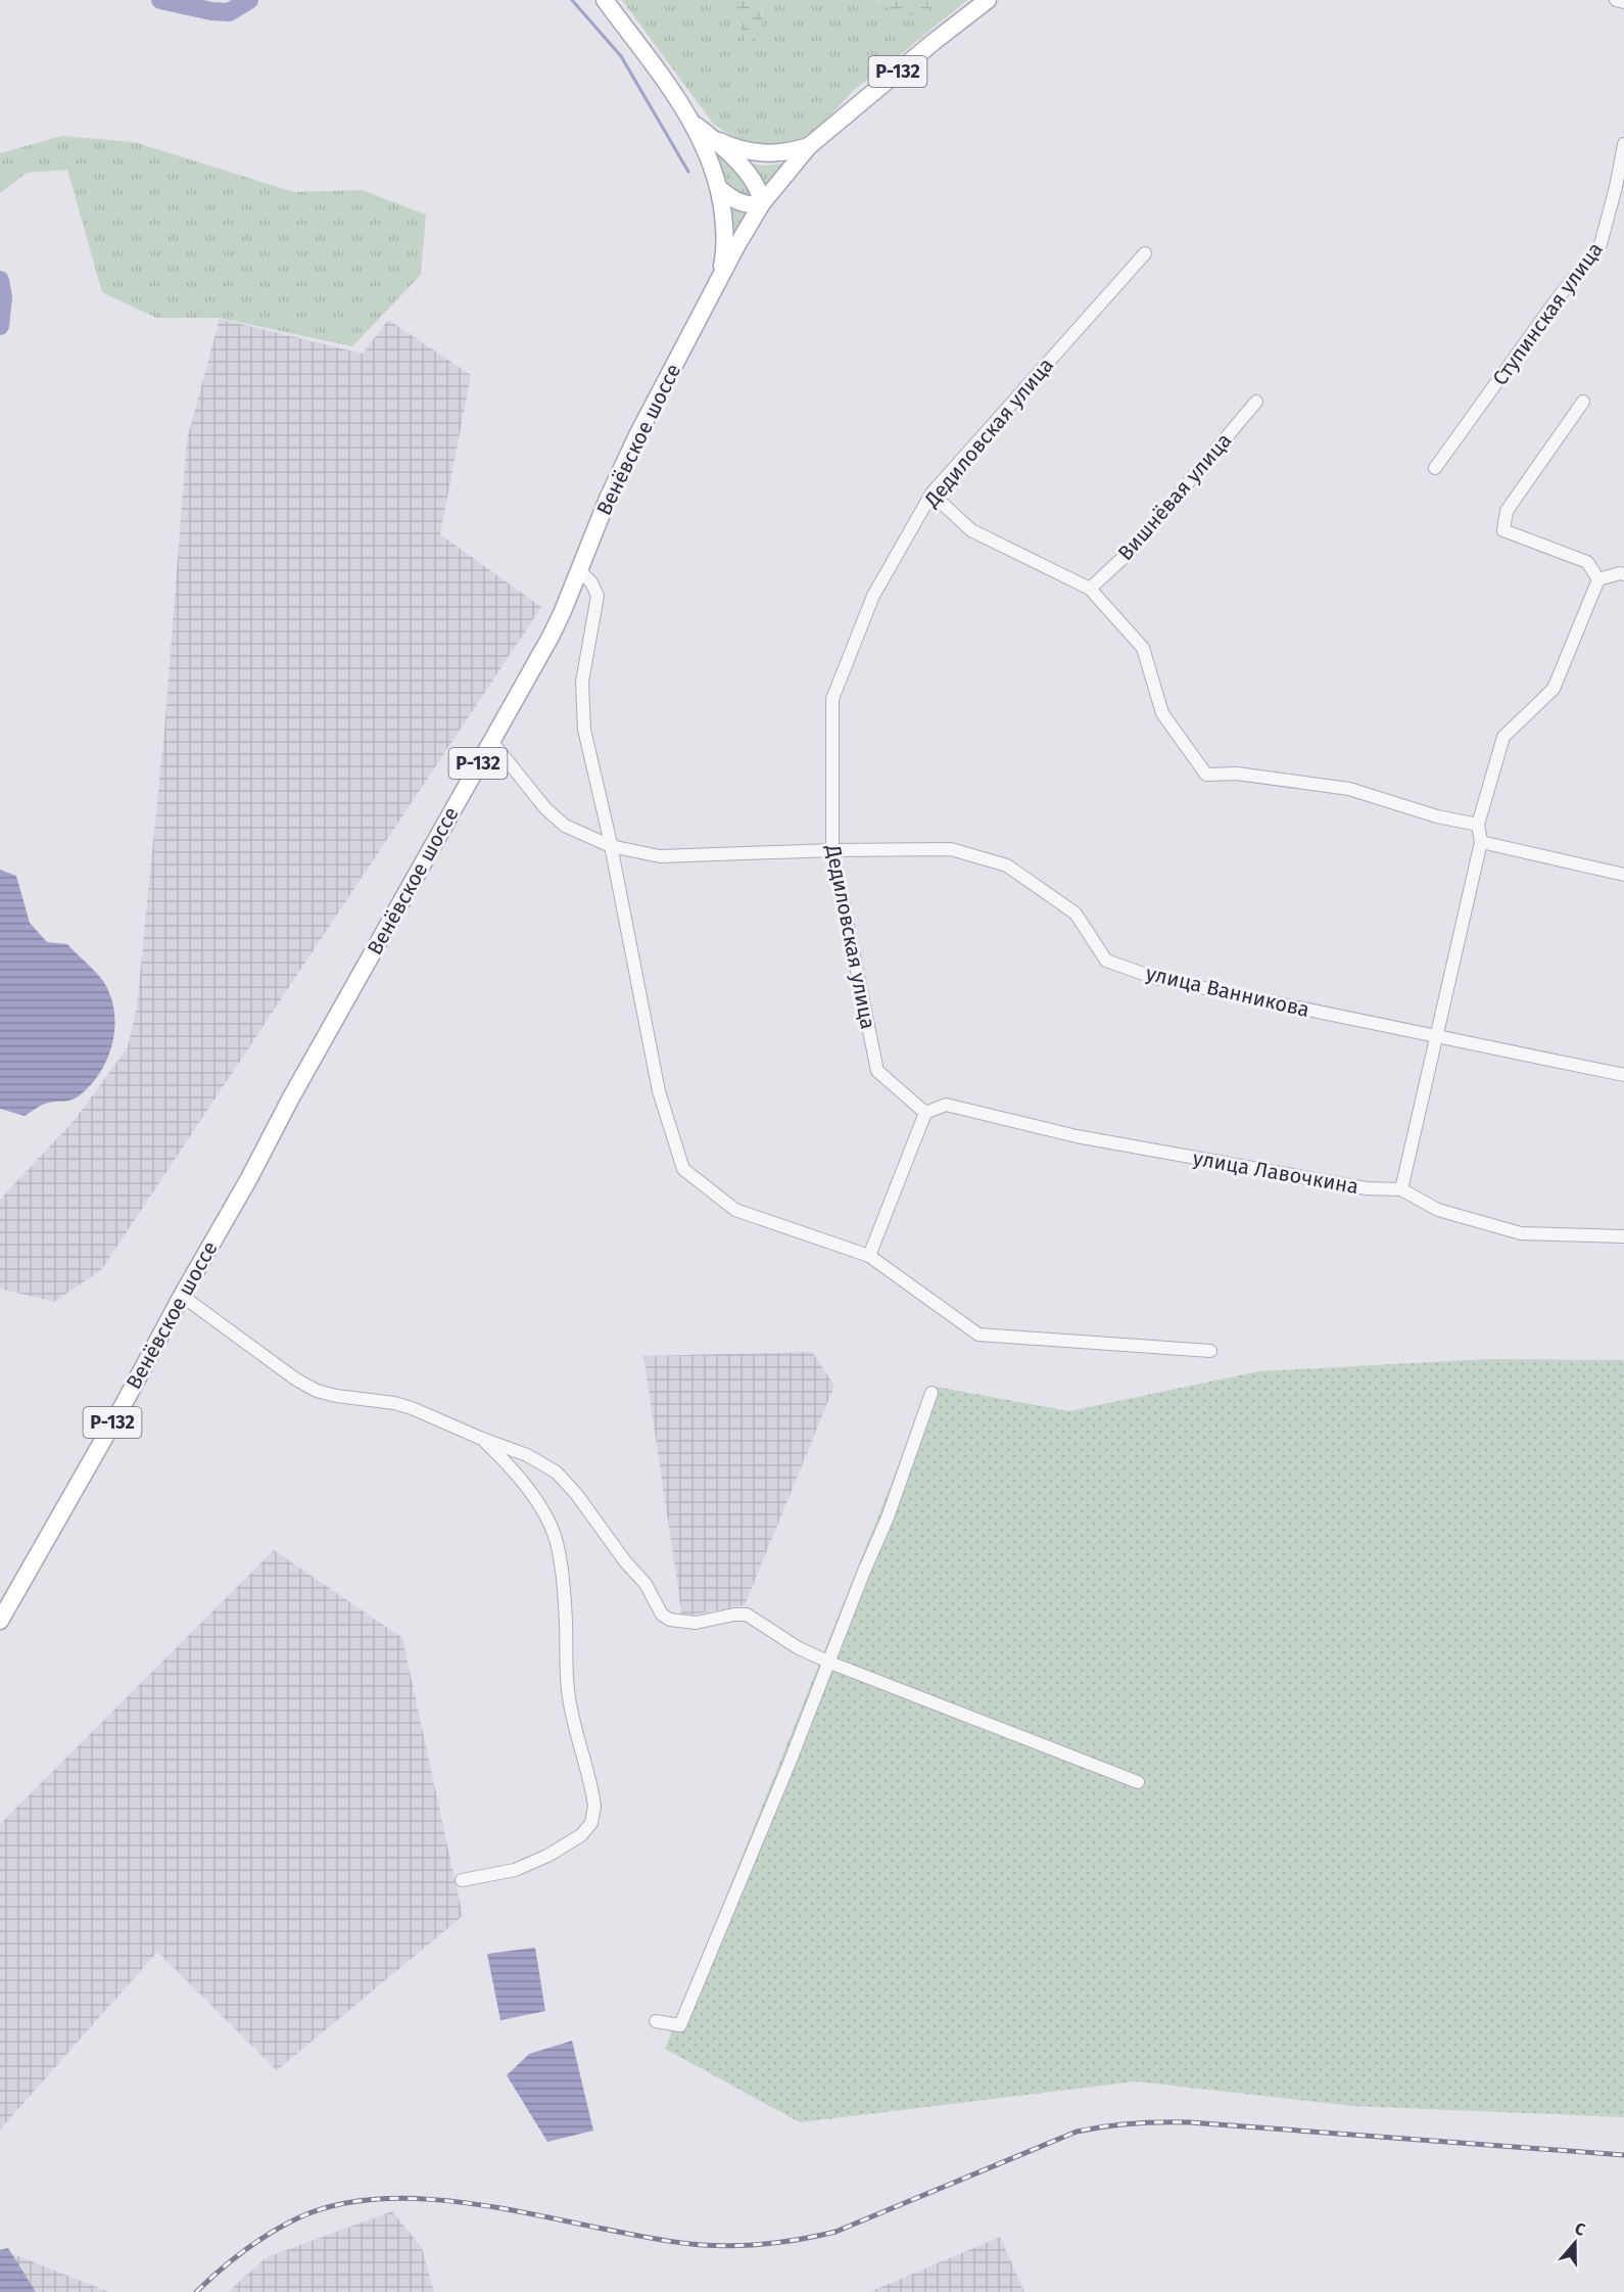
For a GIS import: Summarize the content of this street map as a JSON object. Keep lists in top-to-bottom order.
{
  "streets": {
    "main road": ["Р-132", "Венёвское шоссе"],
    "street": [
      "Ступинская улица",
      "Дедиловская улица",
      "Вишнёвая улица",
      "улица Ванникова",
      "улица Лавочкина"
    ]
  },
  "crossings": [
    ["Дедиловская улица", "улица Ванникова"],
    ["Дедиловская улица", "улица Лавочкина"],
    ["Венёвское шоссе", "улица Ванникова"]
  ],
  "north": "top"
}
